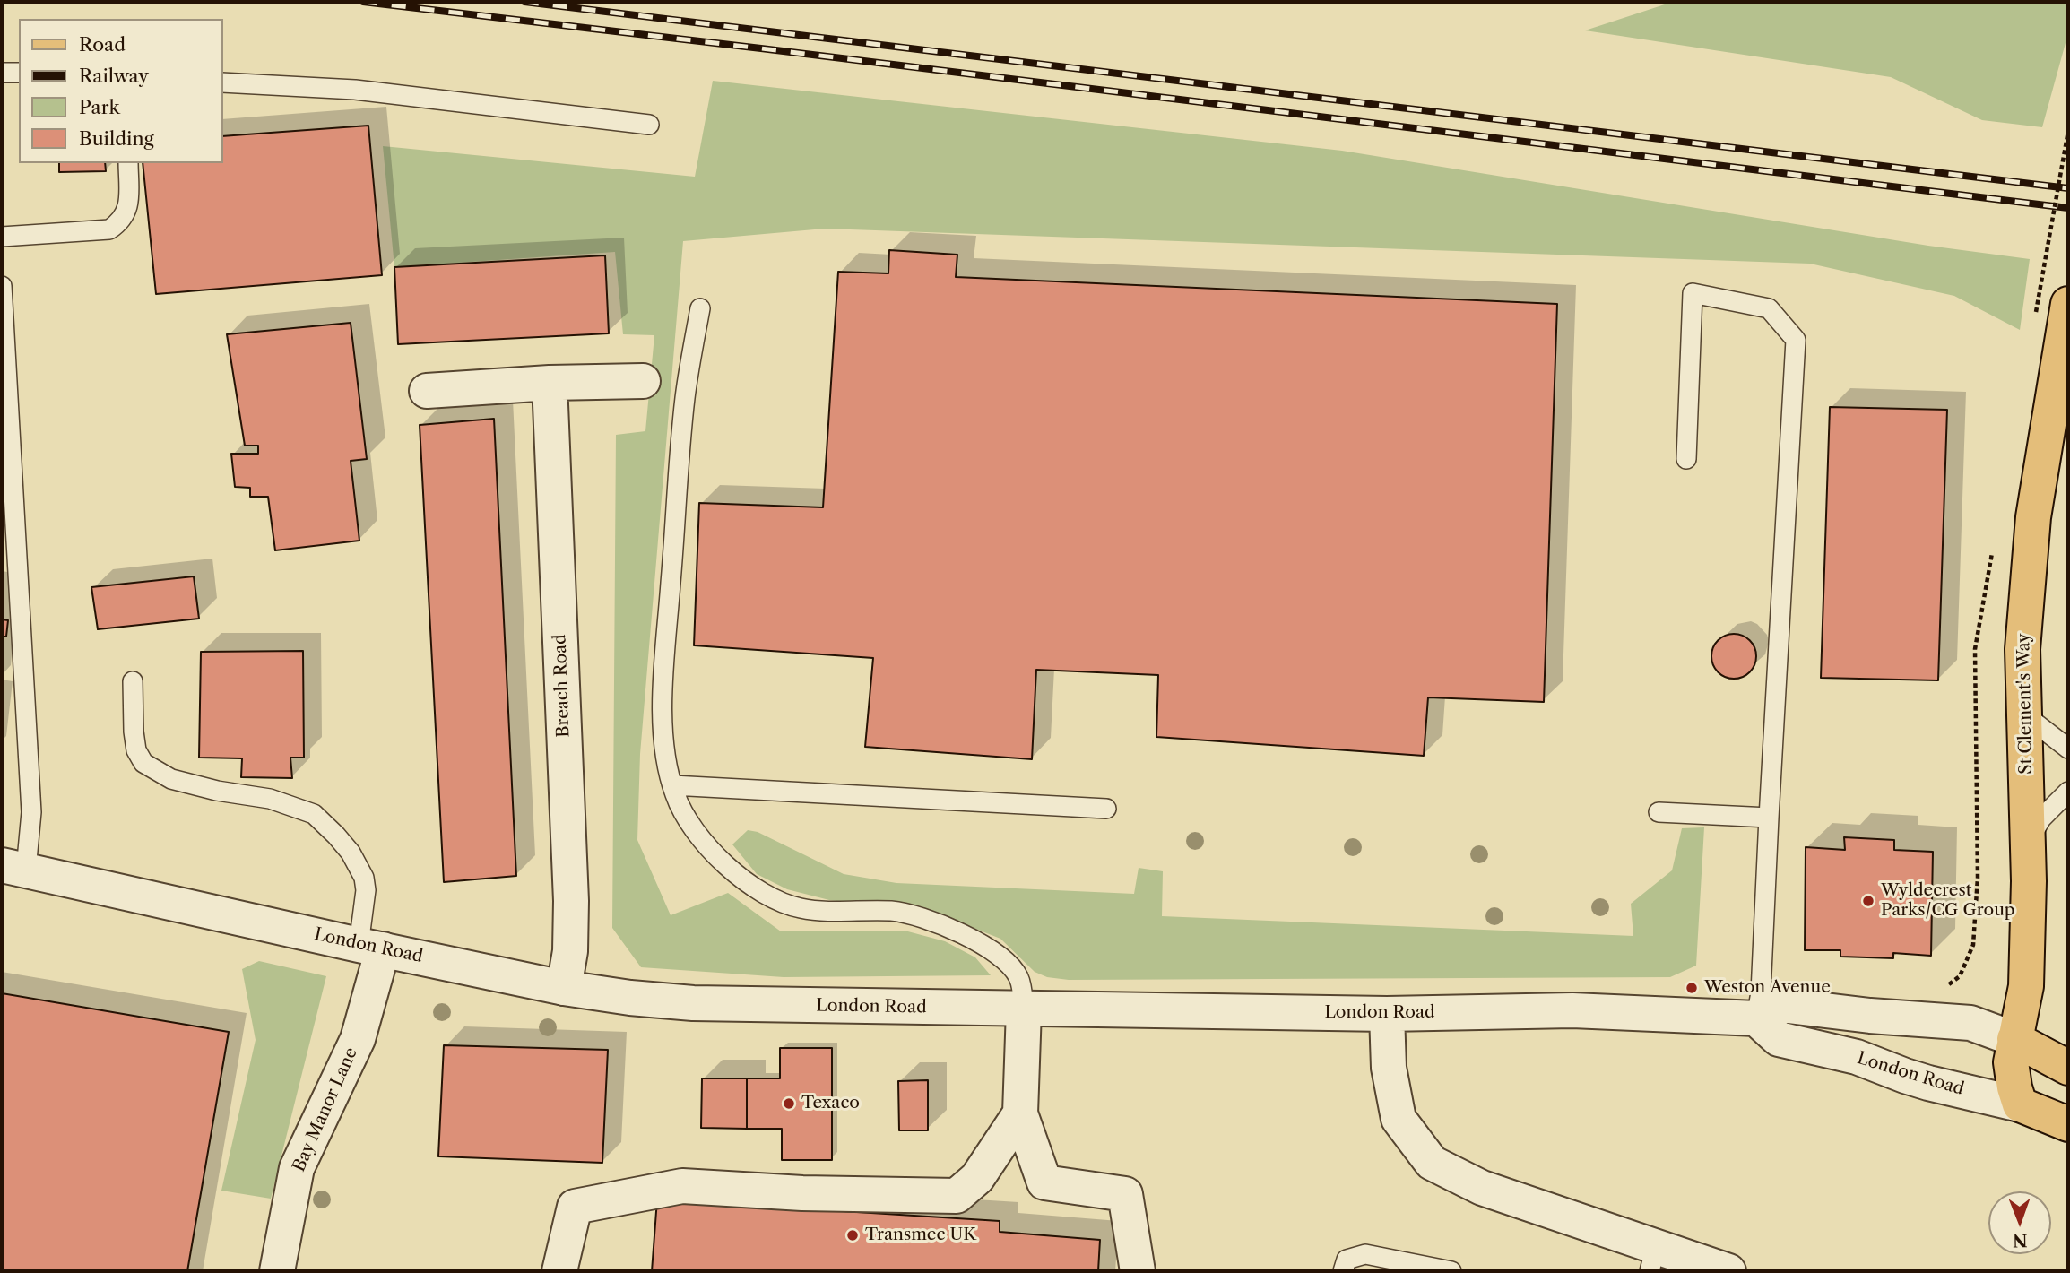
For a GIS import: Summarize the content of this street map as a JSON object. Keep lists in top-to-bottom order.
{
  "streets": {
    "main road": ["St Clement's Way", "London Road"],
    "street": ["Breach Road", "Bay Manor Lane"]
  },
  "crossings": [
    ["Breach Road", "London Road"],
    ["St Clement's Way", "London Road"],
    ["London Road", "Bay Manor Lane"]
  ],
  "places": [
    "Wyldecrest Parks/CG Group",
    "Weston Avenue",
    "Texaco",
    "Transmec UK"
  ],
  "legend": [
    "Road",
    "Railway",
    "Park",
    "Building"
  ],
  "north": "bottom"
}
